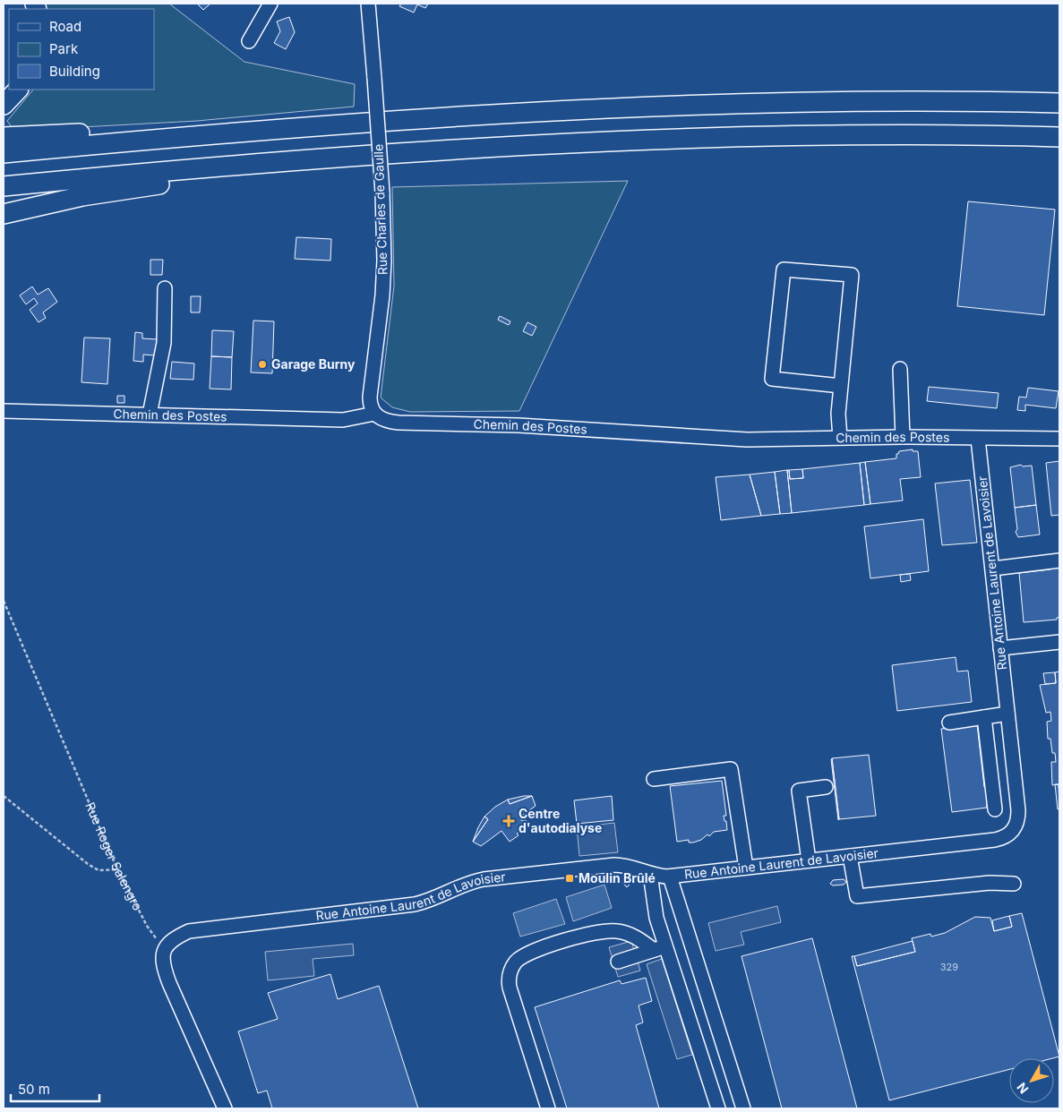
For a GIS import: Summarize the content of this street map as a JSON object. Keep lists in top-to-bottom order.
{
  "streets": {
    "street": ["Rue Charles de Gaulle", "Chemin des Postes", "Rue Antoine Laurent de Lavoisier"],
    "path": ["Rue Roger Salengro"]
  },
  "crossings": [
    ["Rue Charles de Gaulle", "Chemin des Postes"],
    ["Chemin des Postes", "Rue Antoine Laurent de Lavoisier"],
    ["Rue Antoine Laurent de Lavoisier", "Rue Roger Salengro"]
  ],
  "places": {
    "other": ["Garage Burny"],
    "health": ["Centre d'autodialyse"],
    "transit": ["Moulin Brûlé"]
  },
  "house_numbers": ["329"],
  "legend": ["Road", "Park", "Building"],
  "scale_bar": "50 m",
  "north": "bottom left"
}
